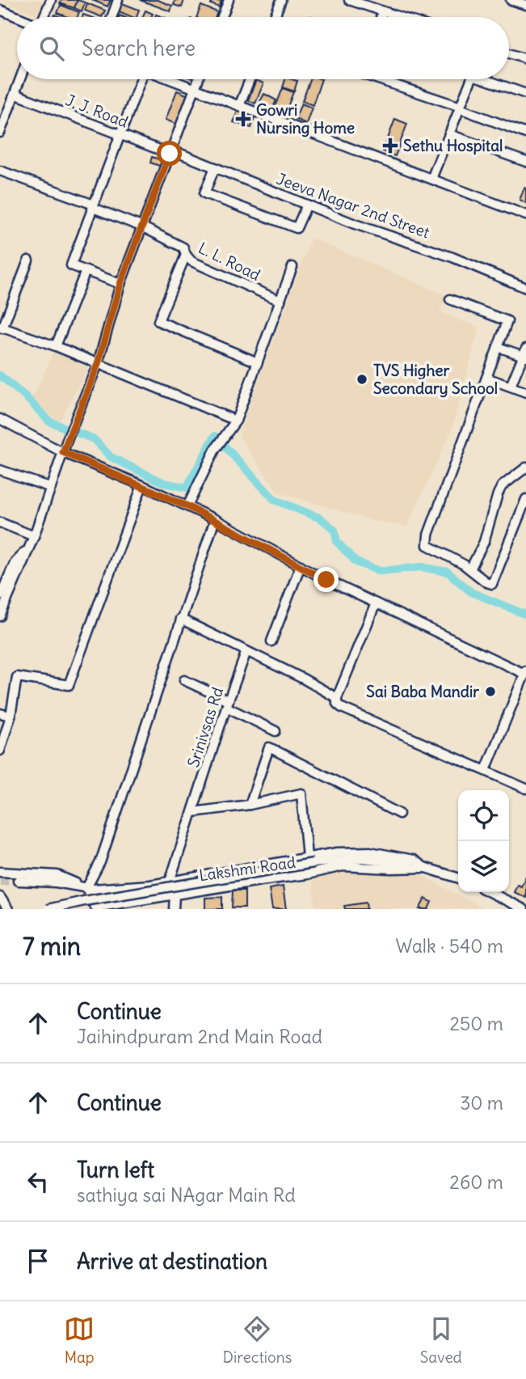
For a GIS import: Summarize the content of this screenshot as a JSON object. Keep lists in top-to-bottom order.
{
  "streets": {
    "street": [
      "J. J. Road",
      "Jeeva Nagar 2nd Street",
      "L. L. Road",
      "Srinivsas Rd",
      "Lakshmi Road"
    ]
  },
  "crossings": [
    ["J. J. Road", "Jeeva Nagar 2nd Street"],
    ["Srinivsas Rd", "Lakshmi Road"]
  ],
  "places": {
    "health": ["Gowri Nursing Home", "Sethu Hospital"],
    "other": ["TVS Higher Secondary School", "Sai Baba Mandir"]
  },
  "page": {
    "search": "Search here",
    "heading": ["7 min", "Walk · 540 m"],
    "list": [
      ["Continue", "Jaihindpuram 2nd Main Road", "250 m"],
      ["Continue", "30 m"],
      ["Turn left", "sathiya sai NAgar Main Rd", "260 m"],
      "Arrive at destination"
    ],
    "nav": ["Map", "Directions", "Saved"]
  }
}
